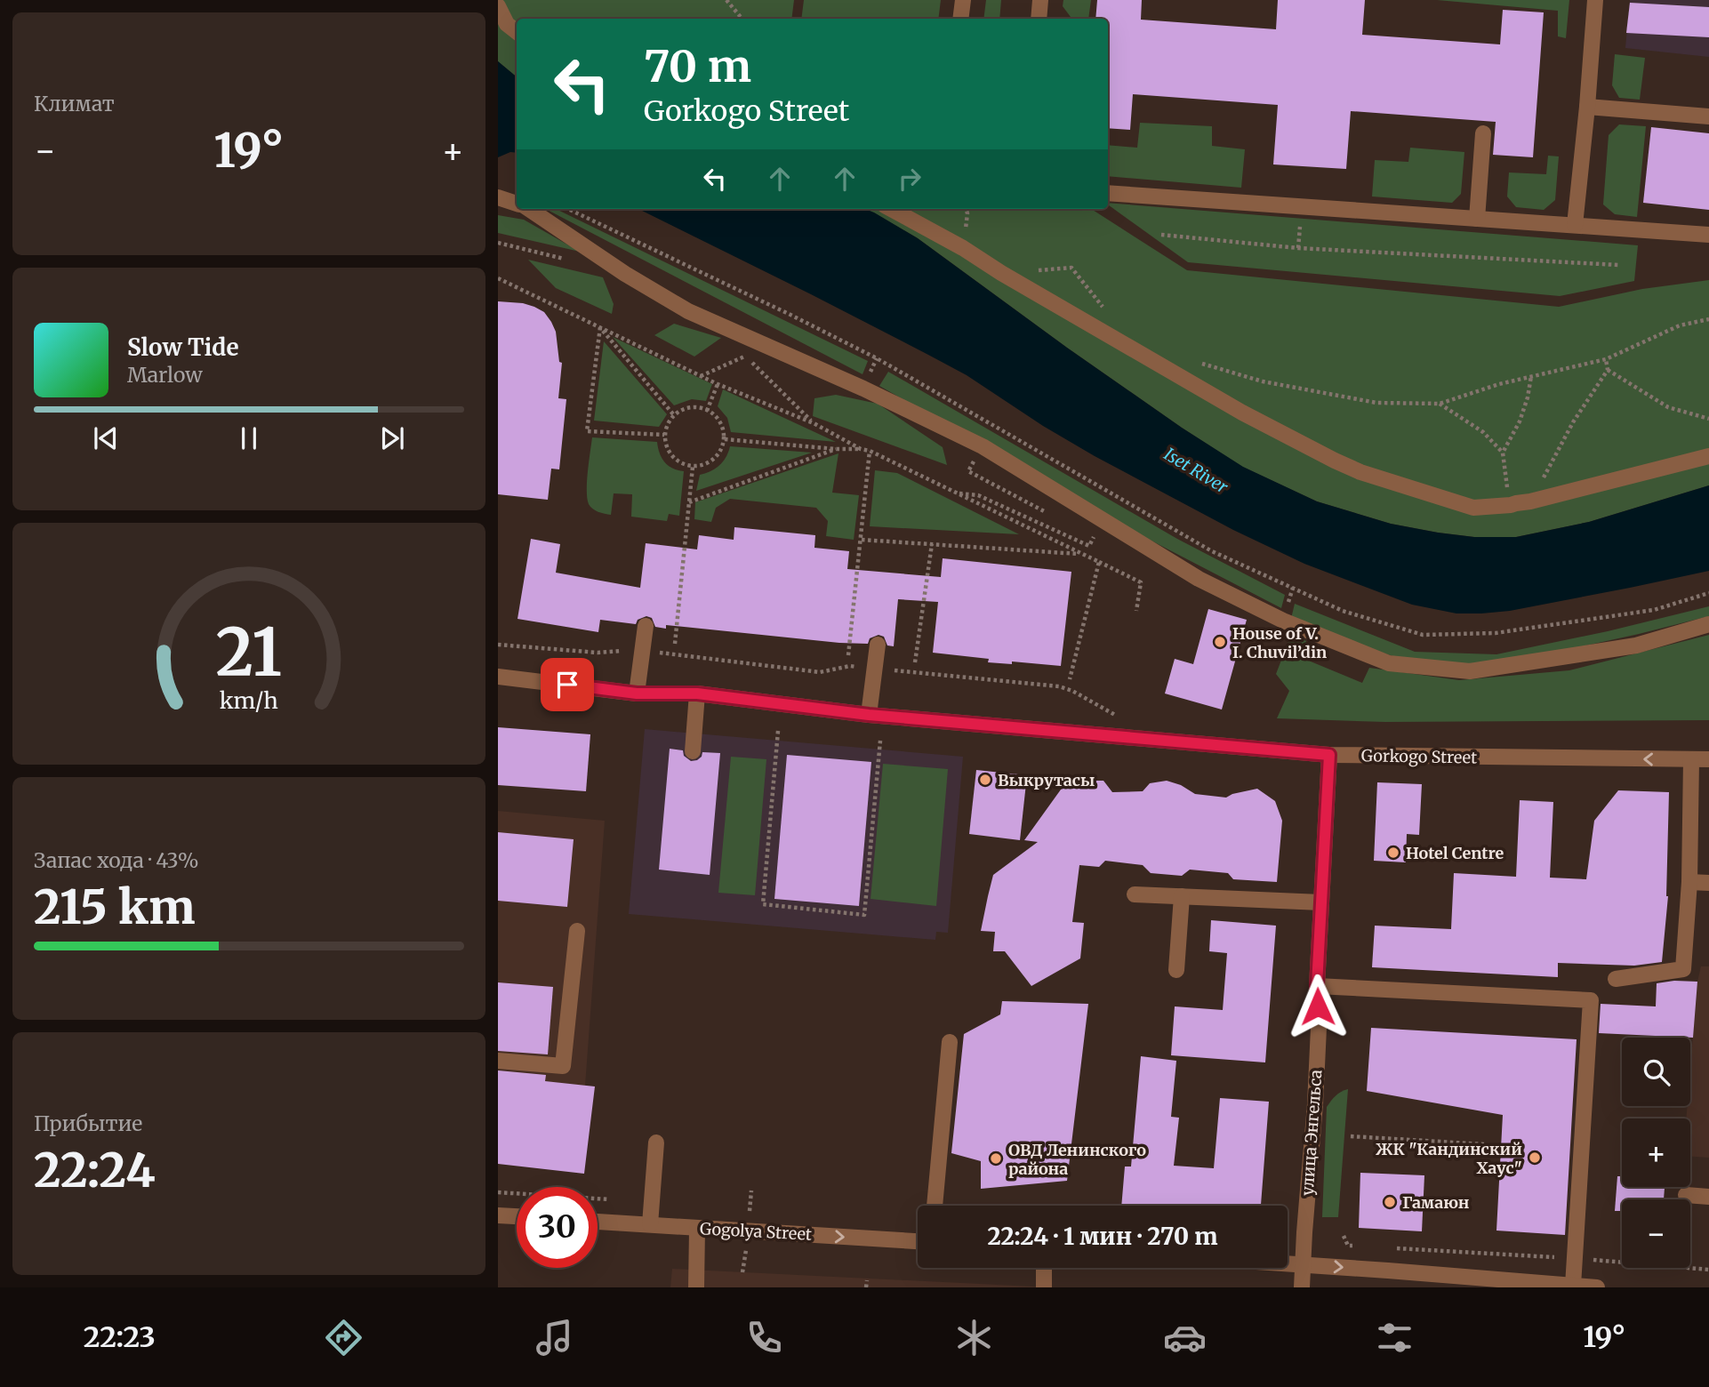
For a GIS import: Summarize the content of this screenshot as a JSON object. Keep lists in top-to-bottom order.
{
  "streets": {
    "street": ["Gorkogo Street", "улица Энгельса", "Gogolya Street"]
  },
  "crossings": [
    ["Gorkogo Street", "улица Энгельса"]
  ],
  "one_way": ["Gogolya Street"],
  "water": ["Iset River"],
  "places": [
    "House of V. I. Chuvil’din",
    "Выкрутасы",
    "Hotel Centre",
    "ЖК \"Кандинский Хаус\"",
    "ОВД Ленинского района",
    "Гамаюн"
  ],
  "page": {
    "tile": [
      "Климат",
      ["Запас хода · 43%", "215 km"],
      ["Прибытие", "22:24"]
    ],
    "turn": ["70 m", "Gorkogo Street"],
    "heat": ["−", "19°", "+"],
    "song": ["Slow Tide", "Marlow"],
    "map_buttons": ["+", "−"],
    "limit": "30",
    "trip": "22:24 · 1 мин · 270 m",
    "tabs": ["22:23", "19°"],
    "gauge": ["21", "km/h"]
  }
}
